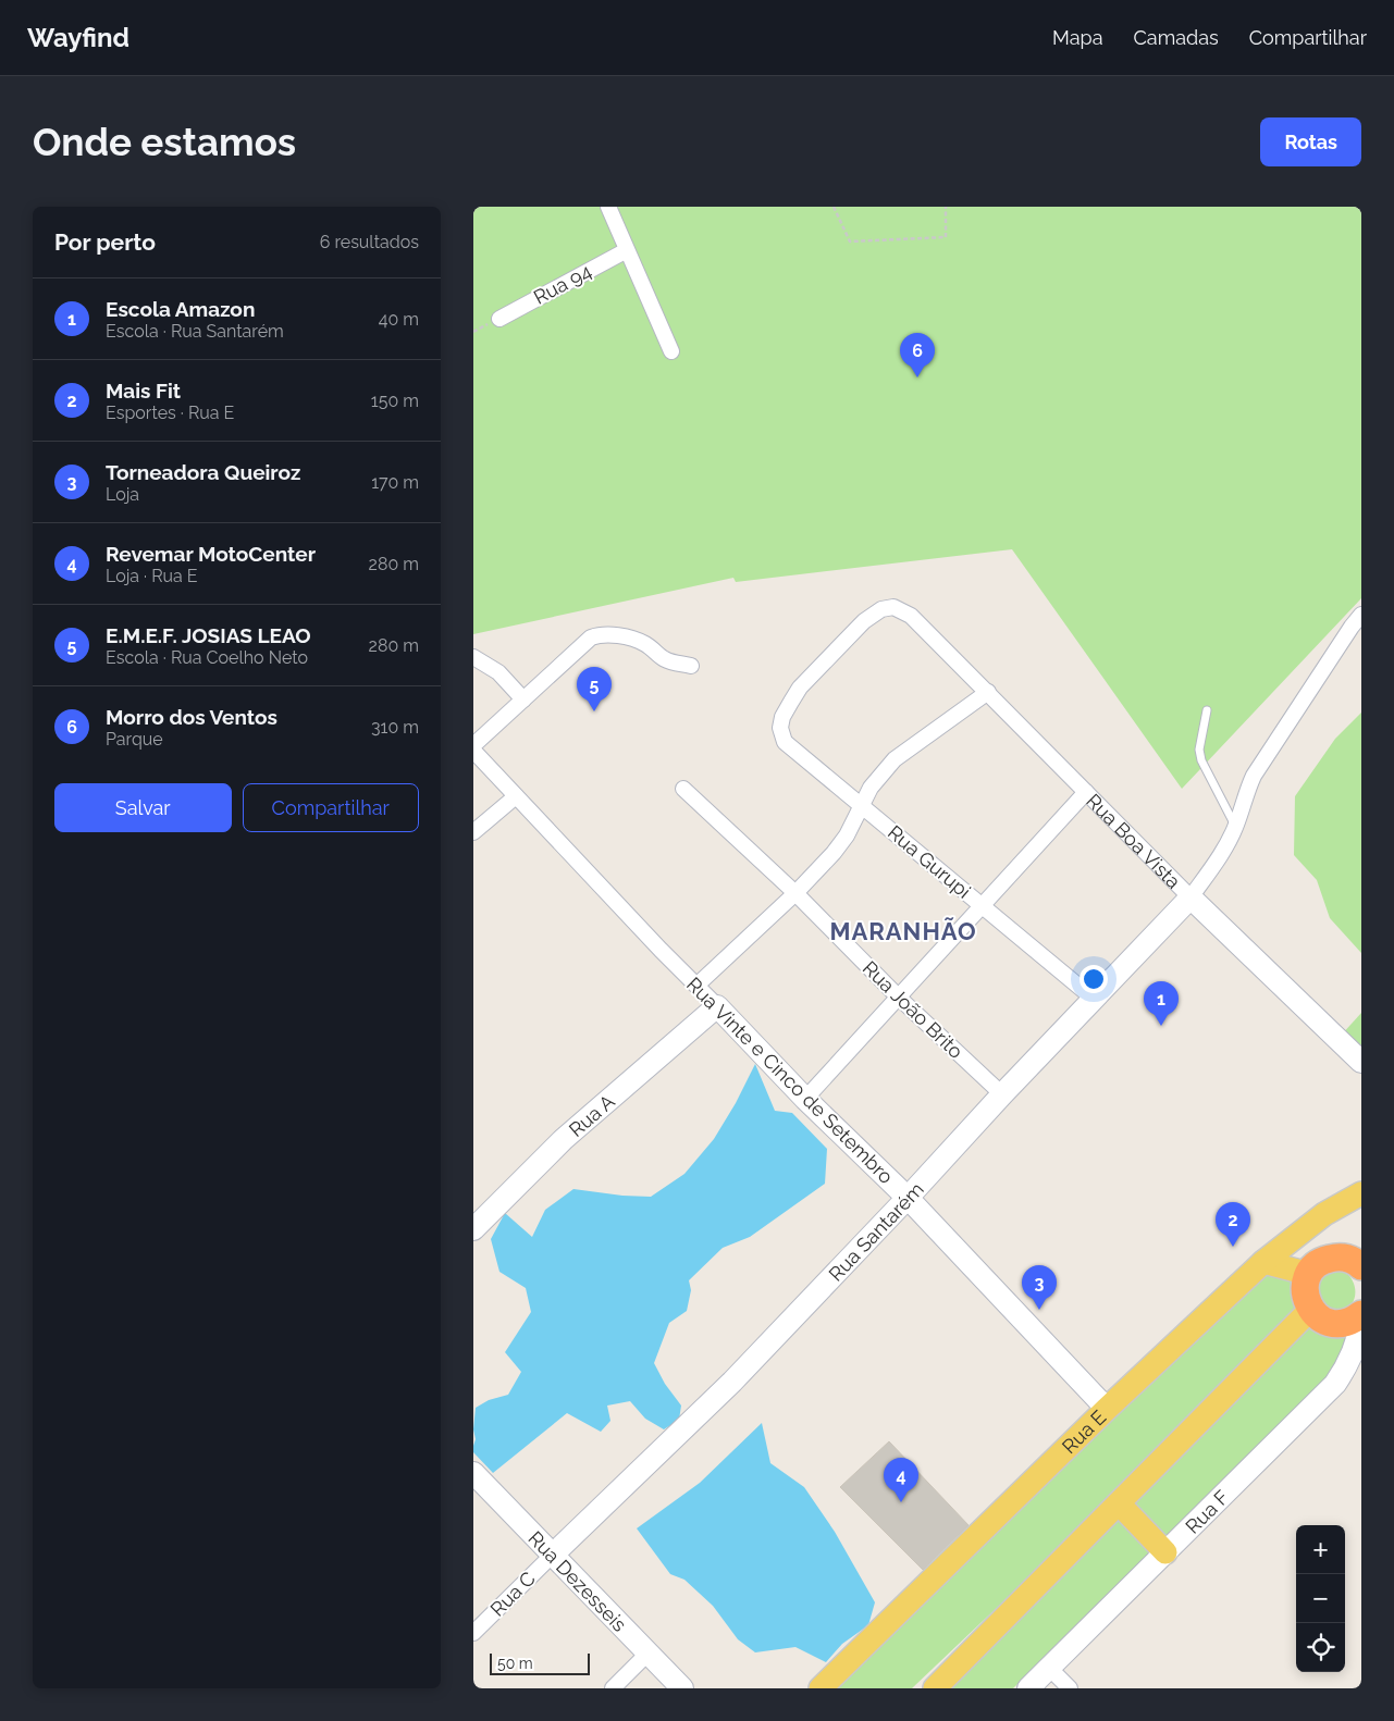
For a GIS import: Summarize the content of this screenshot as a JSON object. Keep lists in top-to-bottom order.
{
  "streets": {
    "main road": ["Rua E"],
    "street": [
      "Rua 94",
      "Rua Boa Vista",
      "Rua Gurupi",
      "Rua João Brito",
      "Rua Vinte e Cinco de Setembro",
      "Rua A",
      "Rua Santarém",
      "Rua F",
      "Rua Dezesseis",
      "Rua C"
    ]
  },
  "crossings": [
    ["Rua Boa Vista", "Rua Gurupi"],
    ["Rua Boa Vista", "Rua Santarém"],
    ["Rua Gurupi", "Rua Santarém"],
    ["Rua João Brito", "Rua Santarém"],
    ["Rua Vinte e Cinco de Setembro", "Rua A"],
    ["Rua Vinte e Cinco de Setembro", "Rua Santarém"],
    ["Rua Vinte e Cinco de Setembro", "Rua E"],
    ["Rua Santarém", "Rua Dezesseis"],
    ["Rua Santarém", "Rua C"],
    ["Rua Dezesseis", "Rua C"]
  ],
  "districts": ["MARANHÃO"],
  "scale_bar": "50 m",
  "page": {
    "header": "Wayfind",
    "nav": ["Mapa", "Camadas", "Compartilhar"],
    "buttons": [
      "Rotas",
      ["Salvar", "Compartilhar"]
    ],
    "title": "Onde estamos",
    "heading": ["Por perto", "6 resultados"],
    "list": [
      {
        "mark": "1",
        "name": "Escola Amazon",
        "note": "Escola · Rua Santarém",
        "value": "40 m"
      },
      {
        "mark": "2",
        "name": "Mais Fit",
        "note": "Esportes · Rua E",
        "value": "150 m"
      },
      {
        "mark": "3",
        "name": "Torneadora Queiroz",
        "note": "Loja",
        "value": "170 m"
      },
      {
        "mark": "4",
        "name": "Revemar MotoCenter",
        "note": "Loja · Rua E",
        "value": "280 m"
      },
      {
        "mark": "5",
        "name": "E.M.E.F. JOSIAS LEAO",
        "note": "Escola · Rua Coelho Neto",
        "value": "280 m"
      },
      {
        "mark": "6",
        "name": "Morro dos Ventos",
        "note": "Parque",
        "value": "310 m"
      }
    ],
    "pins": [
      "6",
      "5",
      "1",
      "2",
      "3",
      "4"
    ],
    "map_buttons": ["+", "−"],
    "scale": "50 m"
  }
}
